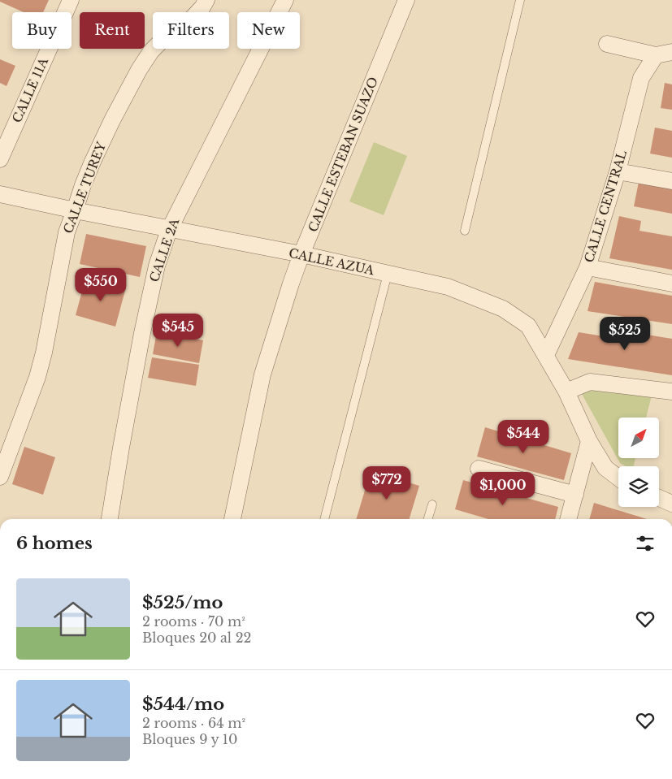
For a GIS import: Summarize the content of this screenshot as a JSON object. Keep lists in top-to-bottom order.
{
  "streets": {
    "street": [
      "CALLE 11A",
      "CALLE ESTEBAN SUAZO",
      "CALLE TUREY",
      "CALLE CENTRAL",
      "CALLE 2A",
      "CALLE AZUA"
    ]
  },
  "crossings": [
    ["CALLE ESTEBAN SUAZO", "CALLE AZUA"],
    ["CALLE TUREY", "CALLE AZUA"],
    ["CALLE CENTRAL", "CALLE AZUA"],
    ["CALLE 2A", "CALLE AZUA"]
  ],
  "north": "top right",
  "page": {
    "chip": [
      "Buy",
      "Rent",
      "Filters",
      "New"
    ],
    "price": [
      "$550",
      "$545",
      "$525",
      "$544",
      "$772",
      "$1,000"
    ],
    "heading": "6 homes",
    "list": [
      {
        "name": "$525/mo",
        "note": "2 rooms · 70 m² · Bloques 20 al 22"
      },
      {
        "name": "$544/mo",
        "note": "2 rooms · 64 m² · Bloques 9 y 10"
      }
    ]
  }
}
